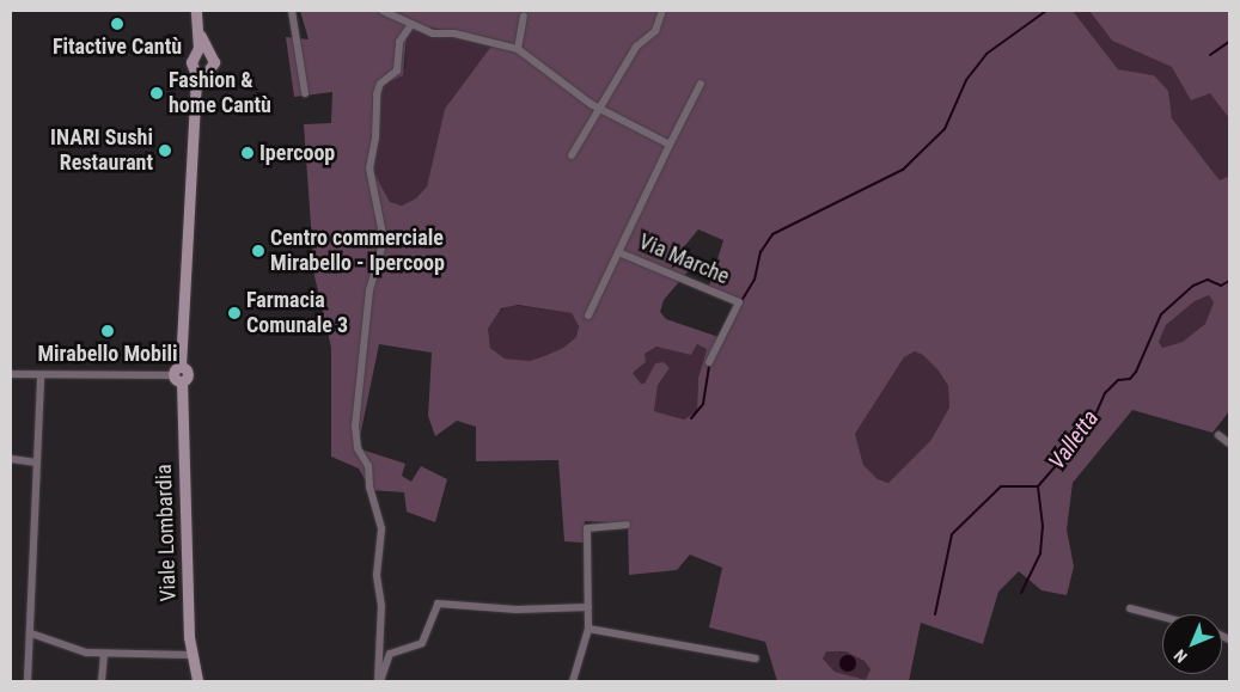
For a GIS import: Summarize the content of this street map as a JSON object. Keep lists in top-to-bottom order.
{
  "streets": {
    "main road": ["Viale Lombardia"],
    "street": ["Via Marche"]
  },
  "water": ["Valletta"],
  "places": [
    "Fitactive Cantù",
    "Fashion & home Cantù",
    "INARI Sushi Restaurant",
    "Ipercoop",
    "Centro commerciale Mirabello - Ipercoop",
    "Farmacia Comunale 3",
    "Mirabello Mobili"
  ],
  "north": "bottom left"
}
